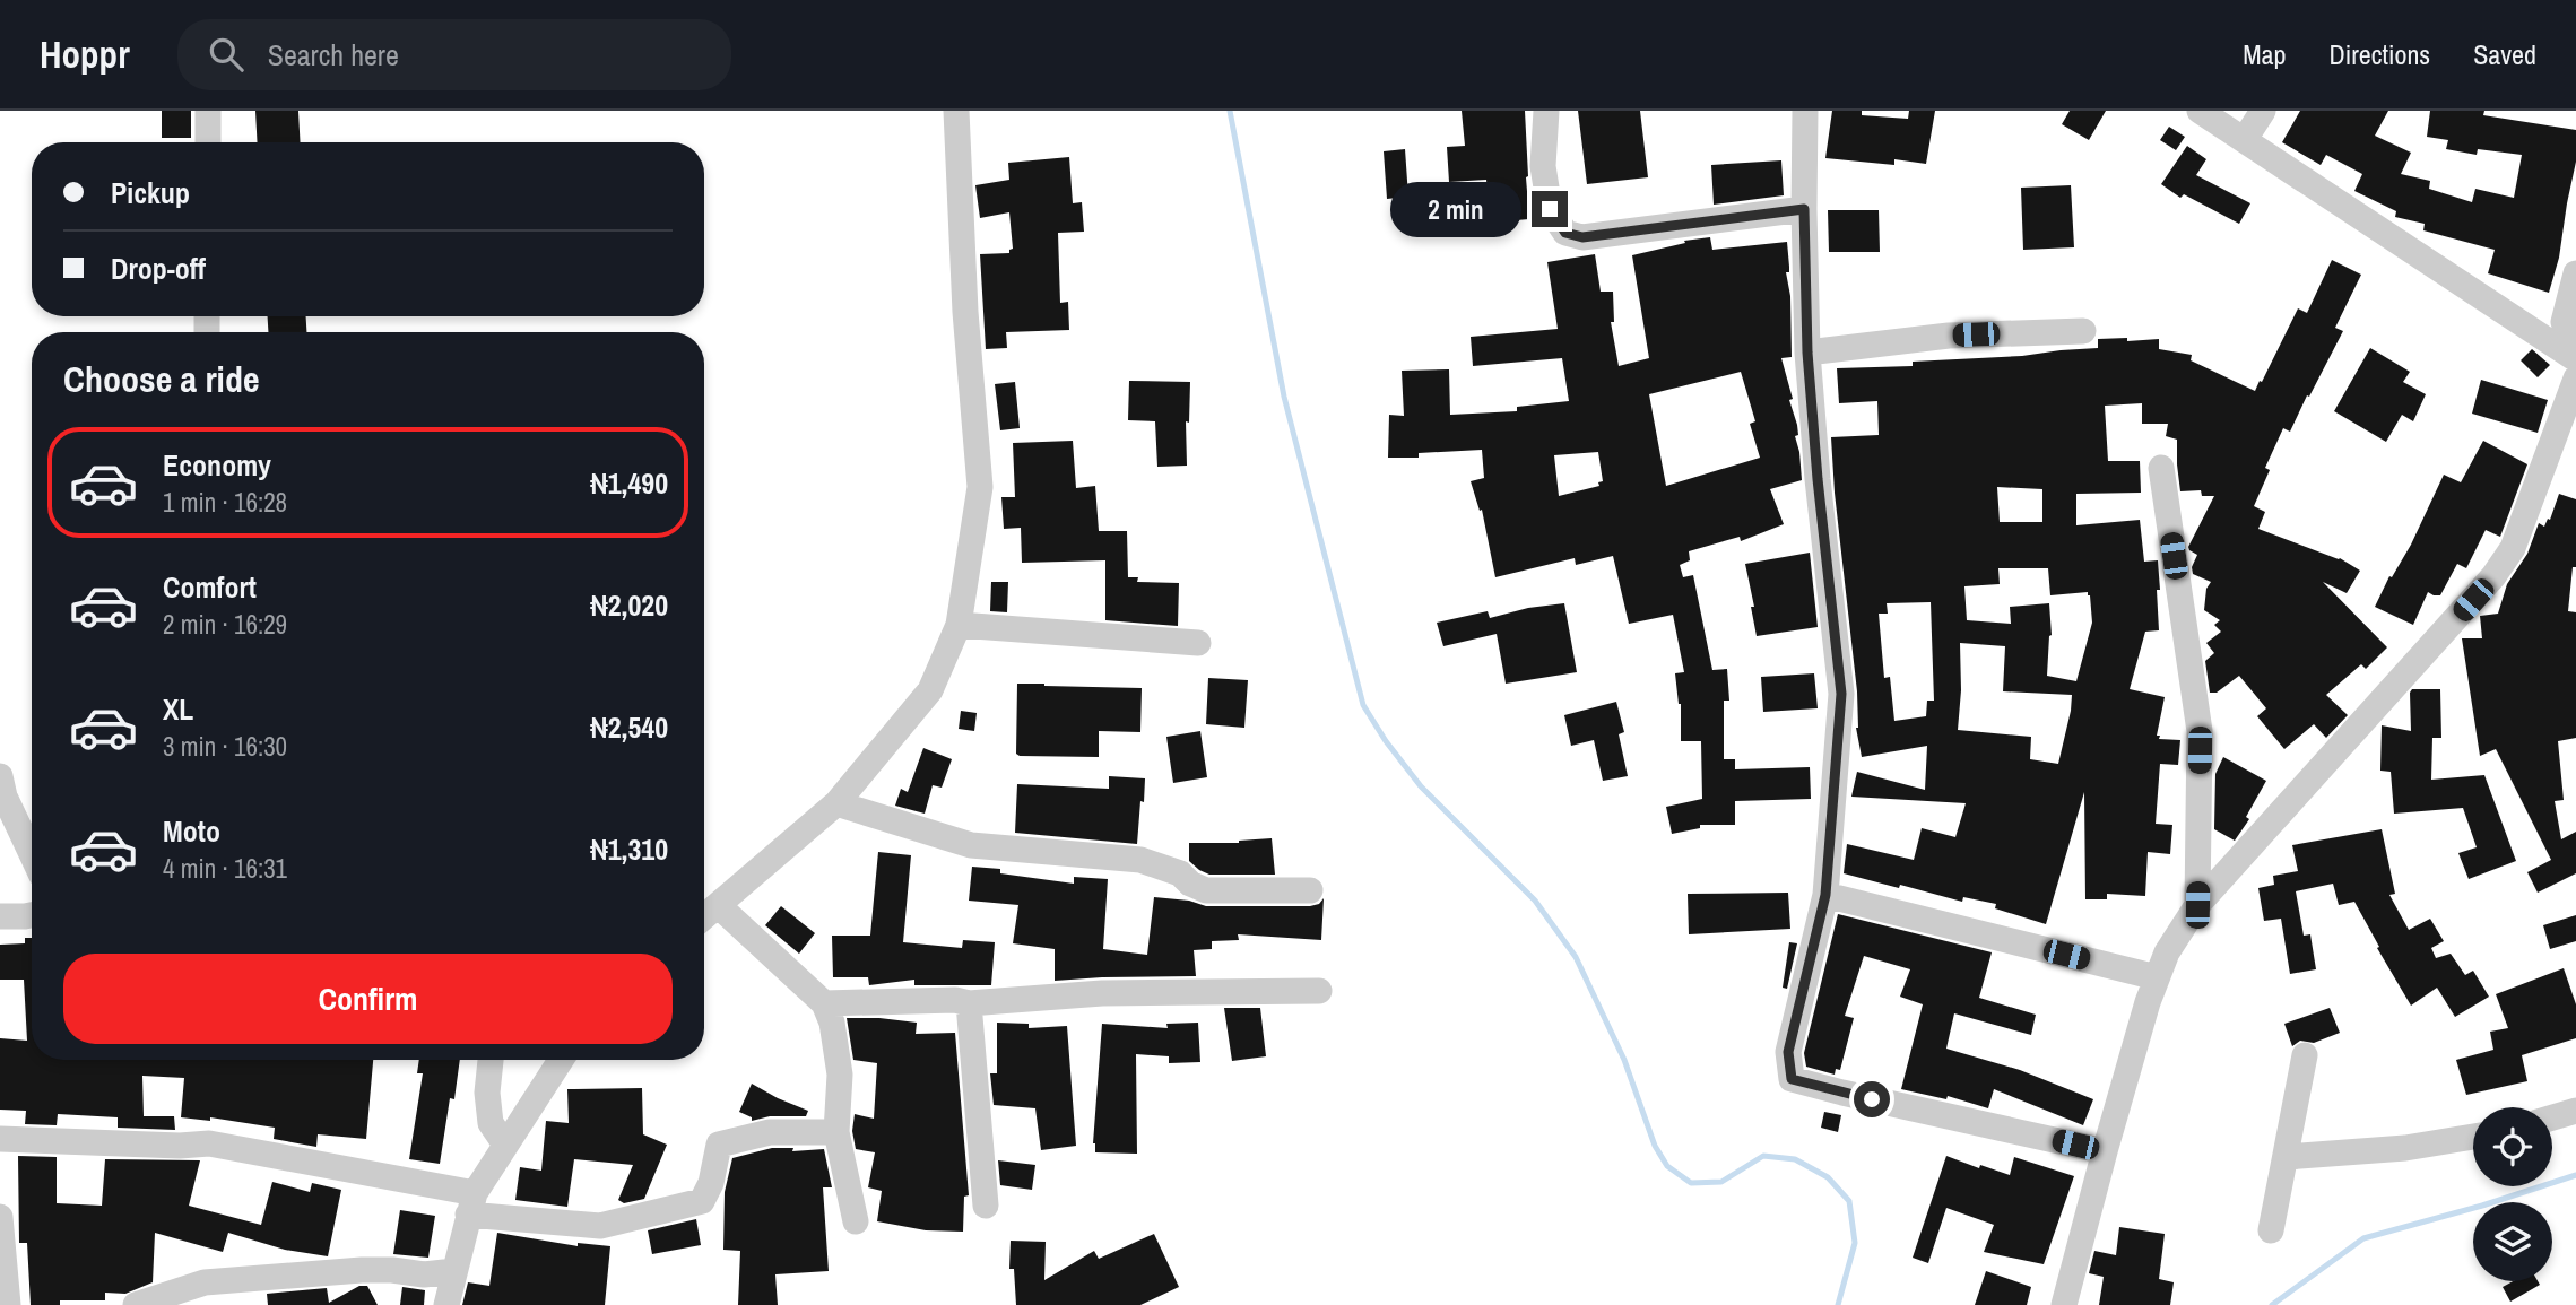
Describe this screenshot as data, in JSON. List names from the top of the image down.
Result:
{
  "page": {
    "header": "Hoppr",
    "search": "Search here",
    "nav": ["Map", "Directions", "Saved"],
    "banner": ["Pickup", "Drop-off"],
    "bubble": "2 min",
    "heading": "Choose a ride",
    "list": [
      {
        "name": "Economy",
        "note": "1 min · 16:28",
        "value": "₦1,490"
      },
      {
        "name": "Comfort",
        "note": "2 min · 16:29",
        "value": "₦2,020"
      },
      {
        "name": "XL",
        "note": "3 min · 16:30",
        "value": "₦2,540"
      },
      {
        "name": "Moto",
        "note": "4 min · 16:31",
        "value": "₦1,310"
      }
    ],
    "buttons": "Confirm"
  }
}
